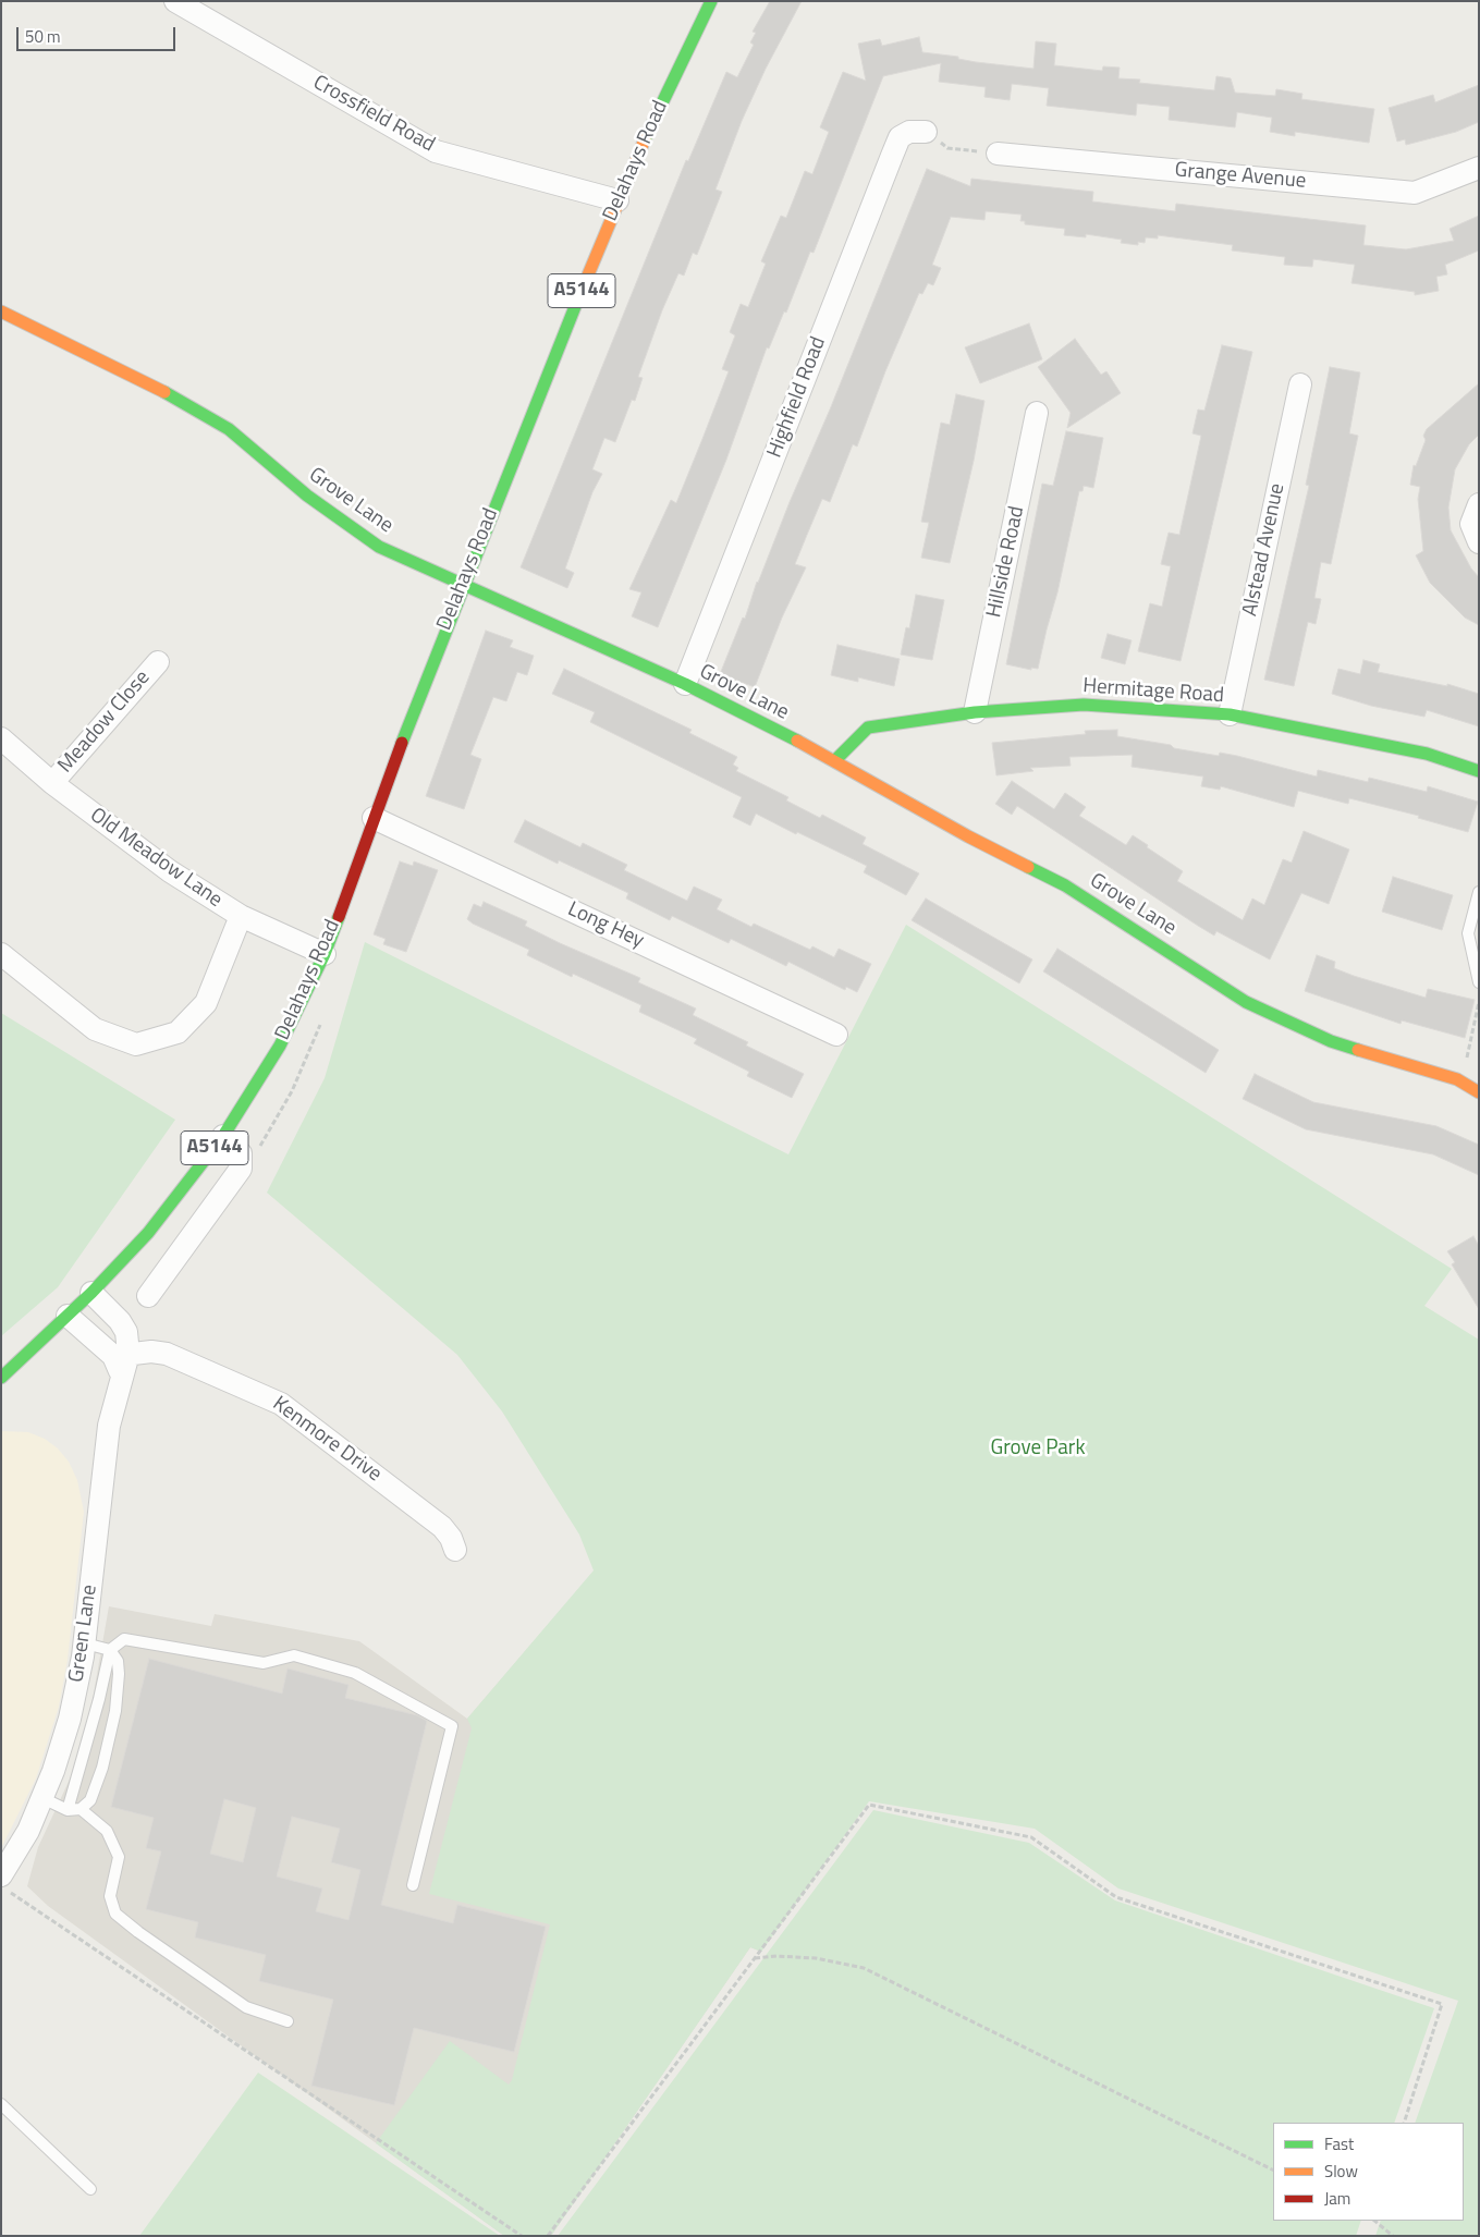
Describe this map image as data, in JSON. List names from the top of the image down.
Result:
{
  "streets": {
    "street": [
      "Crossfield Road",
      "Delahays Road",
      "Grange Avenue",
      "A5144",
      "Highfield Road",
      "Grove Lane",
      "Alstead Avenue",
      "Hillside Road",
      "Hermitage Road",
      "Meadow Close",
      "Old Meadow Lane",
      "Long Hey",
      "Kenmore Drive",
      "Green Lane"
    ]
  },
  "crossings": [
    ["Crossfield Road", "Delahays Road"],
    ["Delahays Road", "A5144"],
    ["Delahays Road", "Grove Lane"],
    ["Delahays Road", "Old Meadow Lane"],
    ["Delahays Road", "Long Hey"],
    ["Delahays Road", "Green Lane"],
    ["Highfield Road", "Grove Lane"],
    ["Grove Lane", "Hermitage Road"],
    ["Alstead Avenue", "Hermitage Road"],
    ["Hillside Road", "Hermitage Road"],
    ["Meadow Close", "Old Meadow Lane"],
    ["Kenmore Drive", "Green Lane"]
  ],
  "parks": ["Grove Park"],
  "legend": ["Fast", "Slow", "Jam"],
  "scale_bar": "50 m"
}
